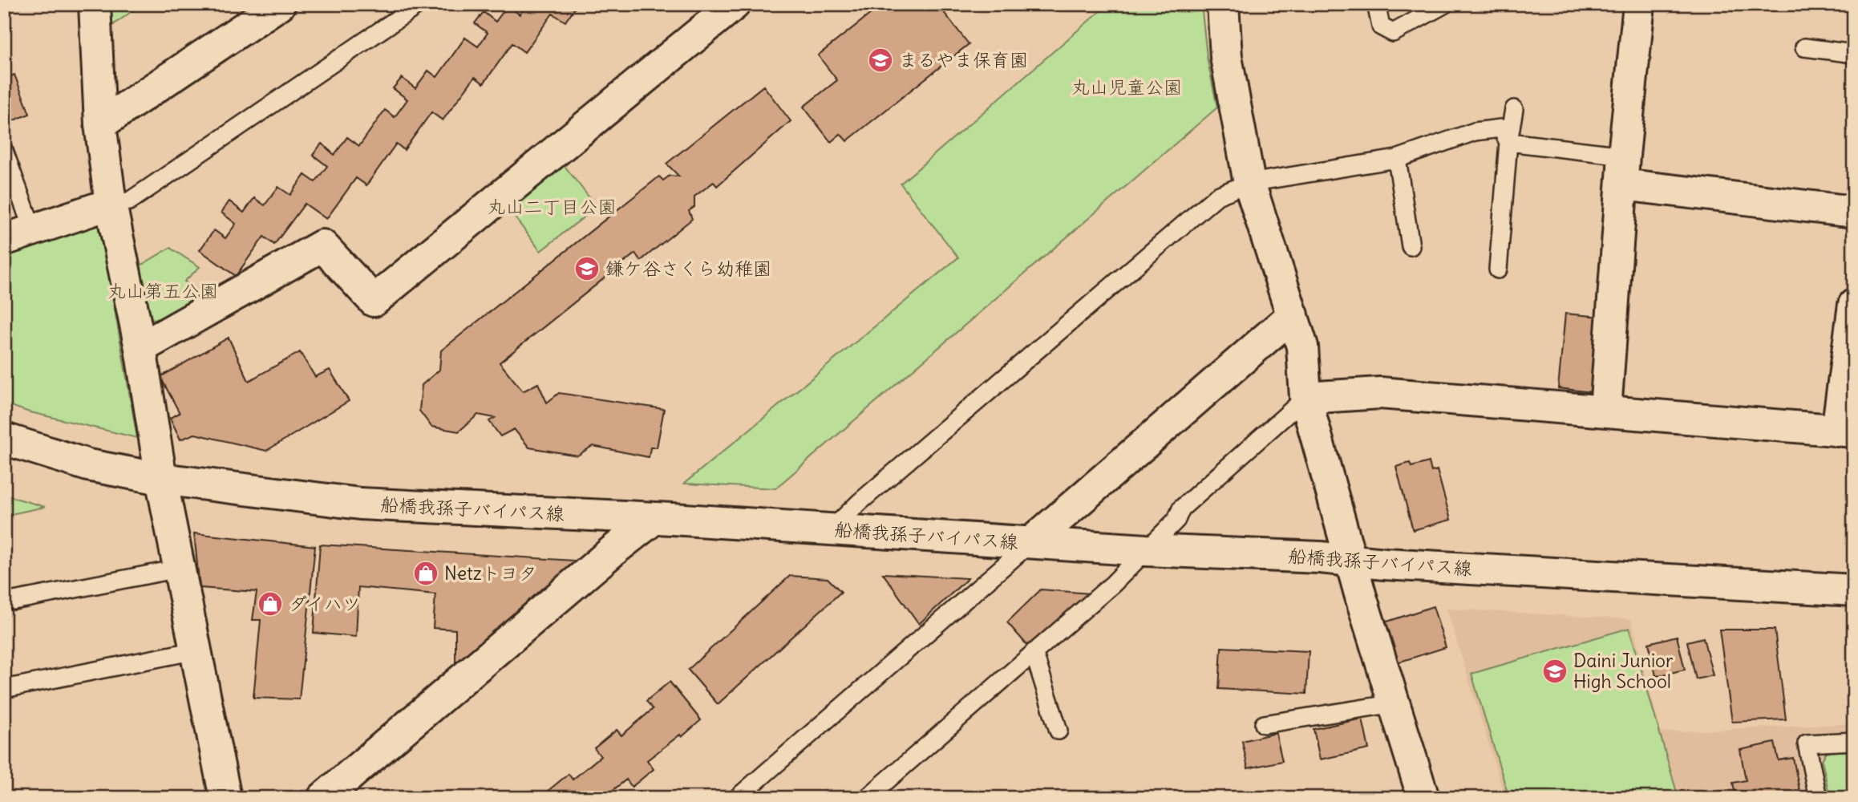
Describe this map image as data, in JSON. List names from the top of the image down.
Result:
{
  "streets": {
    "street": ["船橋我孫子バイパス線"]
  },
  "parks": ["丸山児童公園", "丸山二丁目公園", "丸山第五公園"],
  "places": {
    "school or university": ["まるやま保育園", "鎌ケ谷さくら幼稚園", "Daini Junior High School"],
    "shop": ["Netzトヨタ", "ダイハツ"]
  }
}
